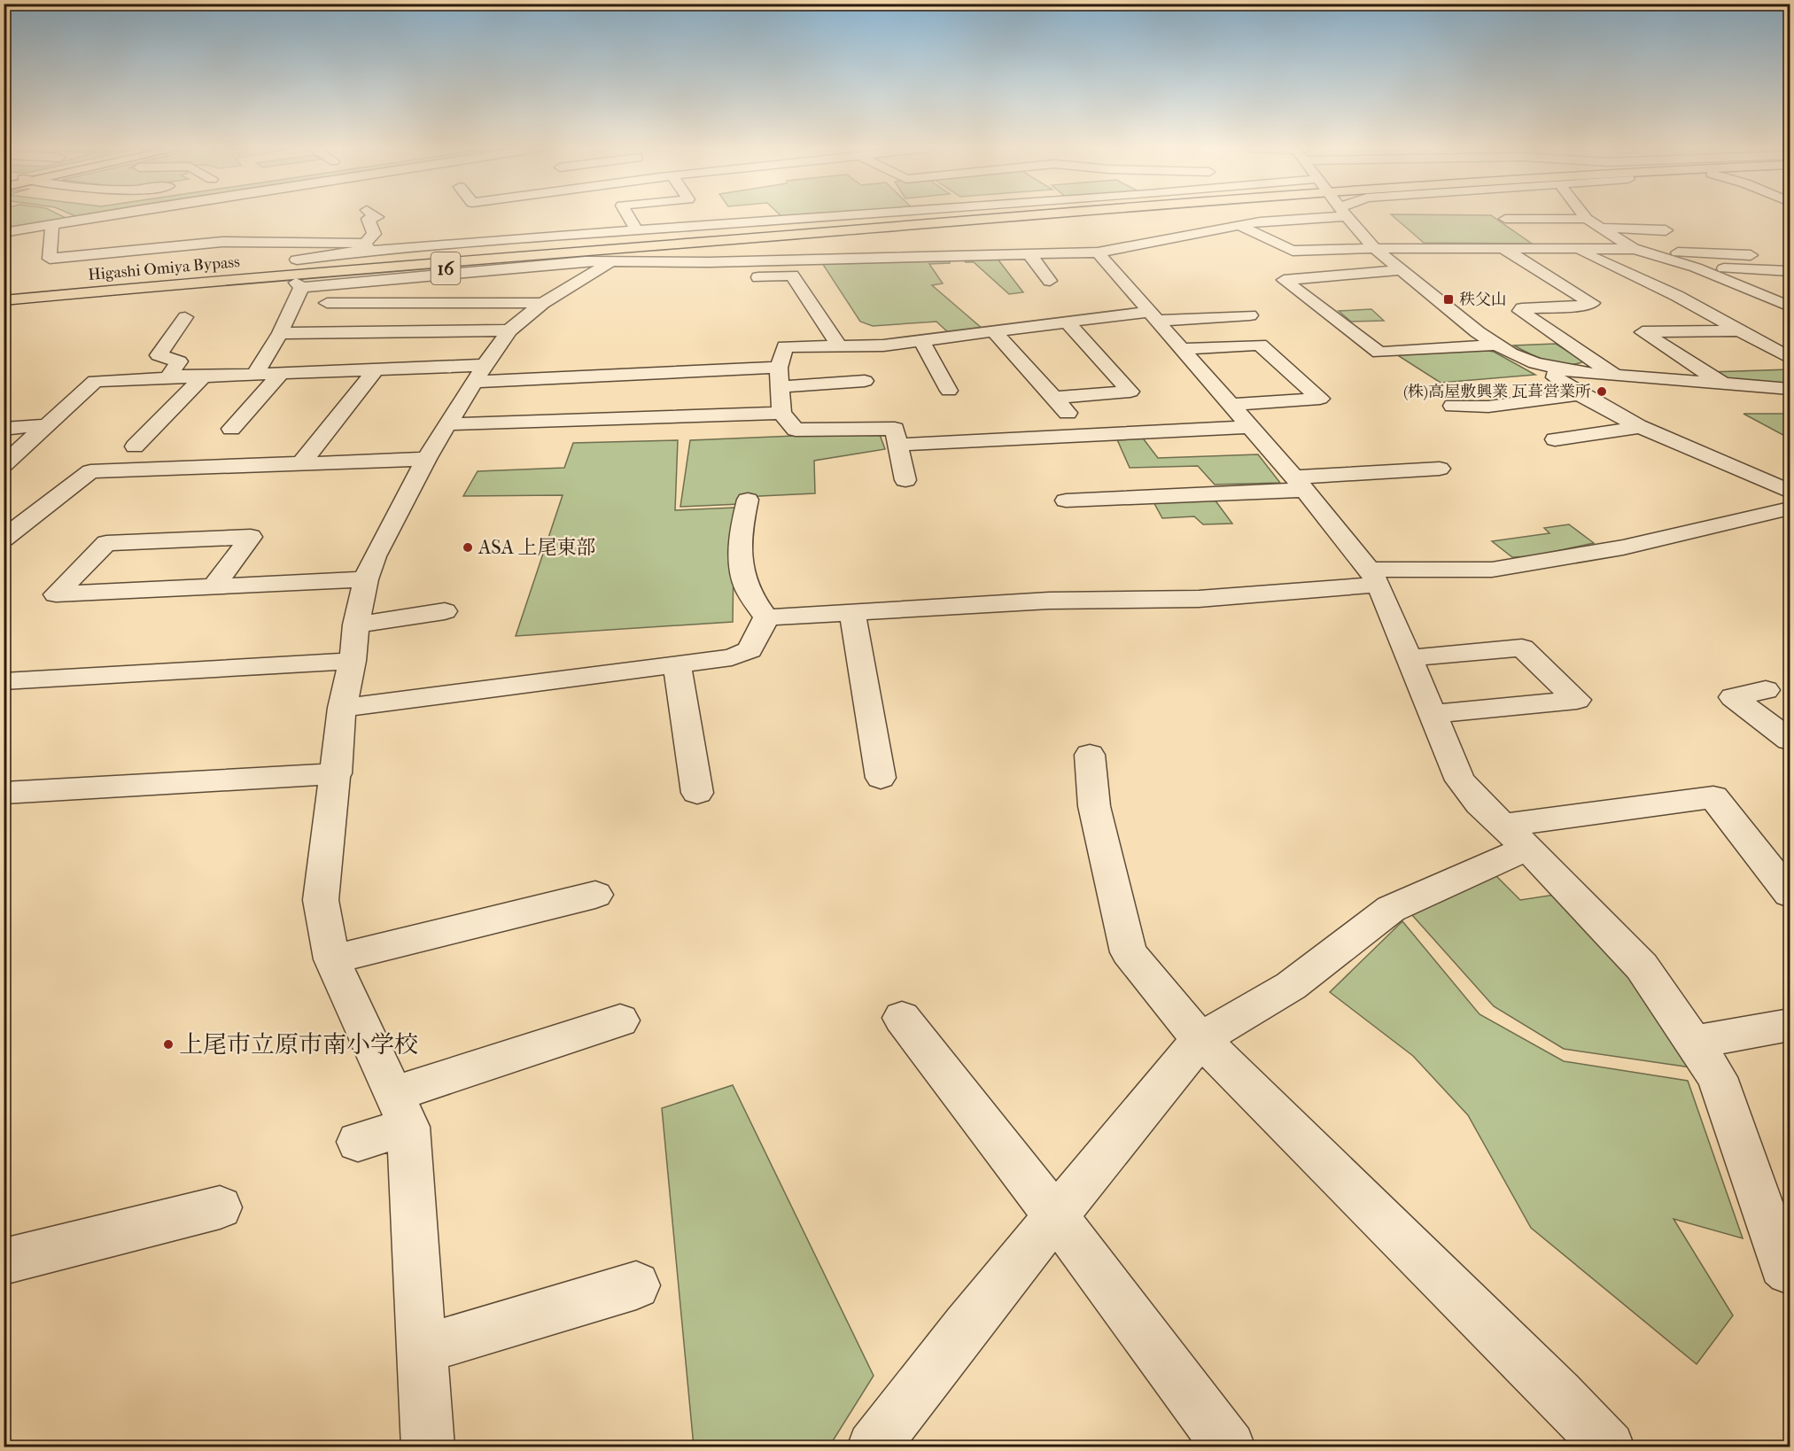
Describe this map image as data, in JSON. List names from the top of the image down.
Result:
{
  "streets": {
    "main road": ["Higashi Omiya Bypass", "16"]
  },
  "crossings": [
    ["Higashi Omiya Bypass", "16"]
  ],
  "places": {
    "transit": ["秩父山"],
    "other": ["(株)高屋敷興業 瓦葺営業所", "ASA 上尾東部", "上尾市立原市南小学校"]
  }
}
